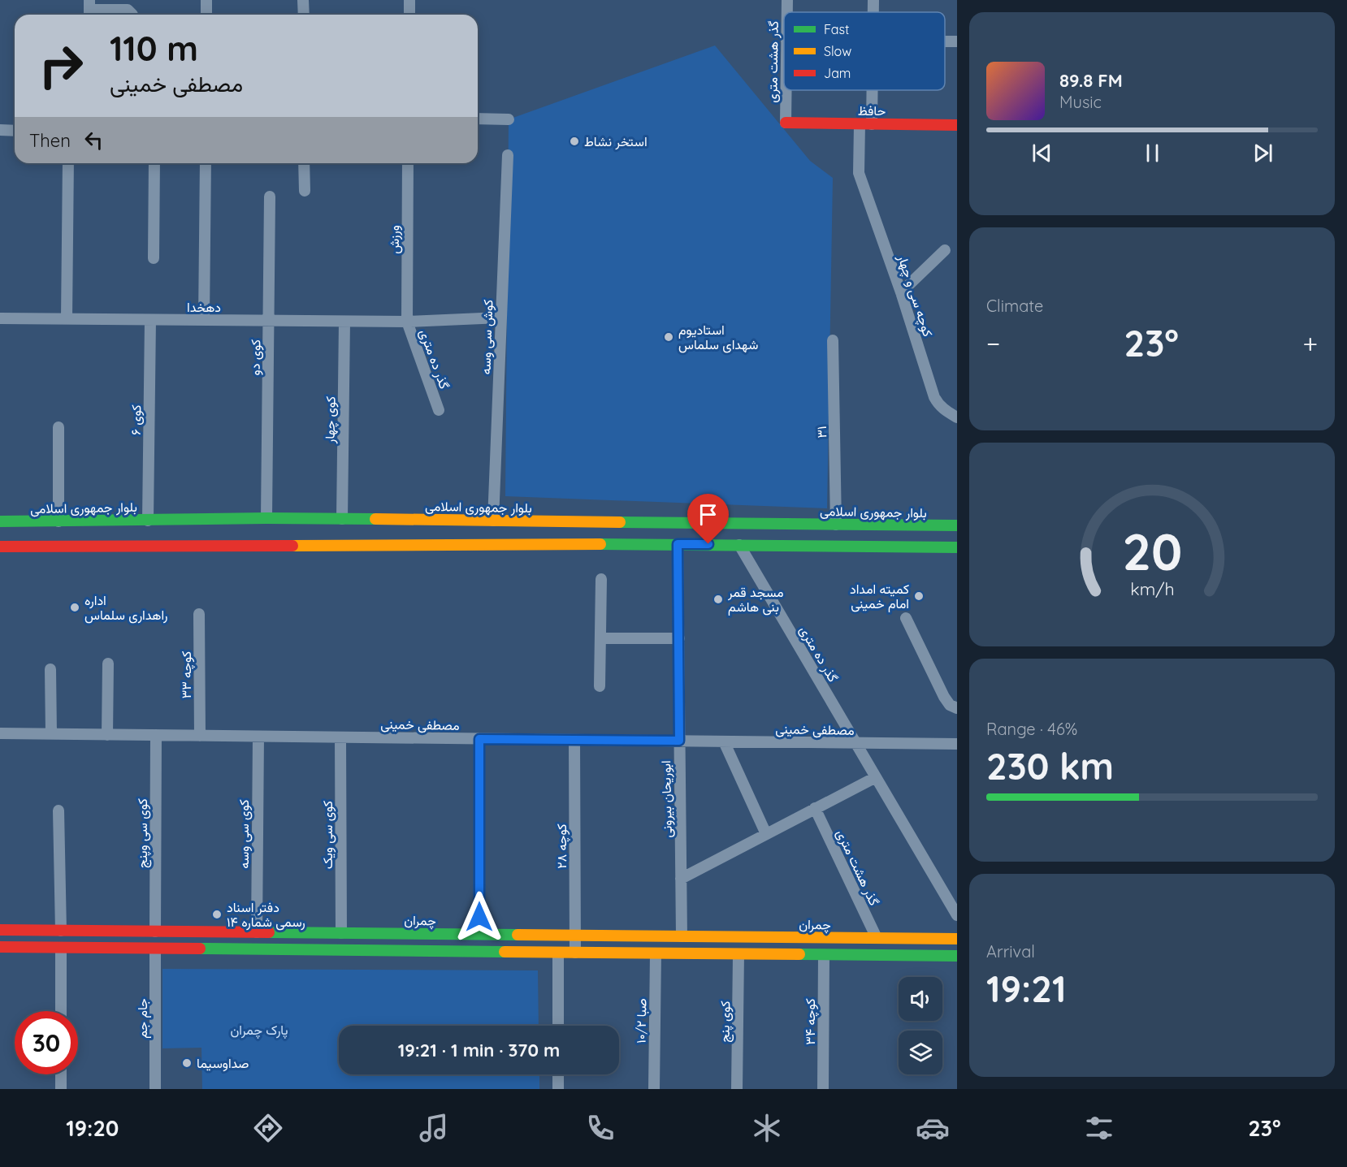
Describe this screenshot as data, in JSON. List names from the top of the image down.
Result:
{
  "streets": {
    "street": [
      "گذر هشت متری",
      "حافظ",
      "ورزش",
      "کوچه سی و چهار",
      "دهخدا",
      "کوش سی وسه",
      "کوی دو",
      "گذر ده متری",
      "کوی ۶",
      "کوی چهار",
      "۳۱",
      "بلوار جمهوری اسلامی",
      "کوچه ۳۳",
      "مصطفی خمینی",
      "ابوریحان بیرونی",
      "کوی سی وپنج",
      "کوی سی وسه",
      "کوی سی ویک",
      "کوچه ۲۸",
      "چمران",
      "جام جم",
      "صبا ۱۰/۲",
      "کوی پنج",
      "کوچه ۳۴"
    ]
  },
  "crossings": [
    ["گذر هشت متری", "حافظ"],
    ["گذر هشت متری", "چمران"],
    ["حافظ", "کوچه سی و چهار"],
    ["ورزش", "دهخدا"],
    ["ورزش", "گذر ده متری"],
    ["دهخدا", "کوی دو"],
    ["دهخدا", "گذر ده متری"],
    ["دهخدا", "کوی ۶"],
    ["دهخدا", "کوی چهار"],
    ["کوش سی وسه", "گذر ده متری"],
    ["کوش سی وسه", "بلوار جمهوری اسلامی"],
    ["کوی دو", "بلوار جمهوری اسلامی"],
    ["گذر ده متری", "مصطفی خمینی"],
    ["کوی ۶", "بلوار جمهوری اسلامی"],
    ["کوی چهار", "بلوار جمهوری اسلامی"],
    ["۳۱", "بلوار جمهوری اسلامی"],
    ["کوچه ۳۳", "مصطفی خمینی"],
    ["مصطفی خمینی", "ابوریحان بیرونی"],
    ["مصطفی خمینی", "کوی سی وپنج"],
    ["مصطفی خمینی", "کوی سی وسه"],
    ["مصطفی خمینی", "کوی سی ویک"],
    ["مصطفی خمینی", "کوچه ۲۸"],
    ["ابوریحان بیرونی", "چمران"],
    ["کوی سی وپنج", "چمران"],
    ["کوی سی وسه", "چمران"],
    ["کوی سی ویک", "چمران"],
    ["کوچه ۲۸", "چمران"]
  ],
  "parks": ["پارک چمران"],
  "places": [
    "استخر نشاط",
    "استادیوم شهدای سلماس",
    "کمیته امداد امام خمینی",
    "مسجد قمر بنی هاشم",
    "اداره راهداری سلماس",
    "دفتر اسناد رسمی شماره ۱۴",
    "صداوسیما"
  ],
  "legend": ["Fast", "Slow", "Jam"],
  "page": {
    "turn": ["110 m", "مصطفی خمینی"],
    "song": ["89.8 FM", "Music"],
    "then": "Then",
    "tile": [
      "Climate",
      ["Range · 46%", "230 km"],
      ["Arrival", "19:21"]
    ],
    "heat": ["−", "23°", "+"],
    "limit": "30",
    "trip": "19:21 · 1 min · 370 m",
    "tabs": ["19:20", "23°"],
    "gauge": ["20", "km/h"]
  }
}
